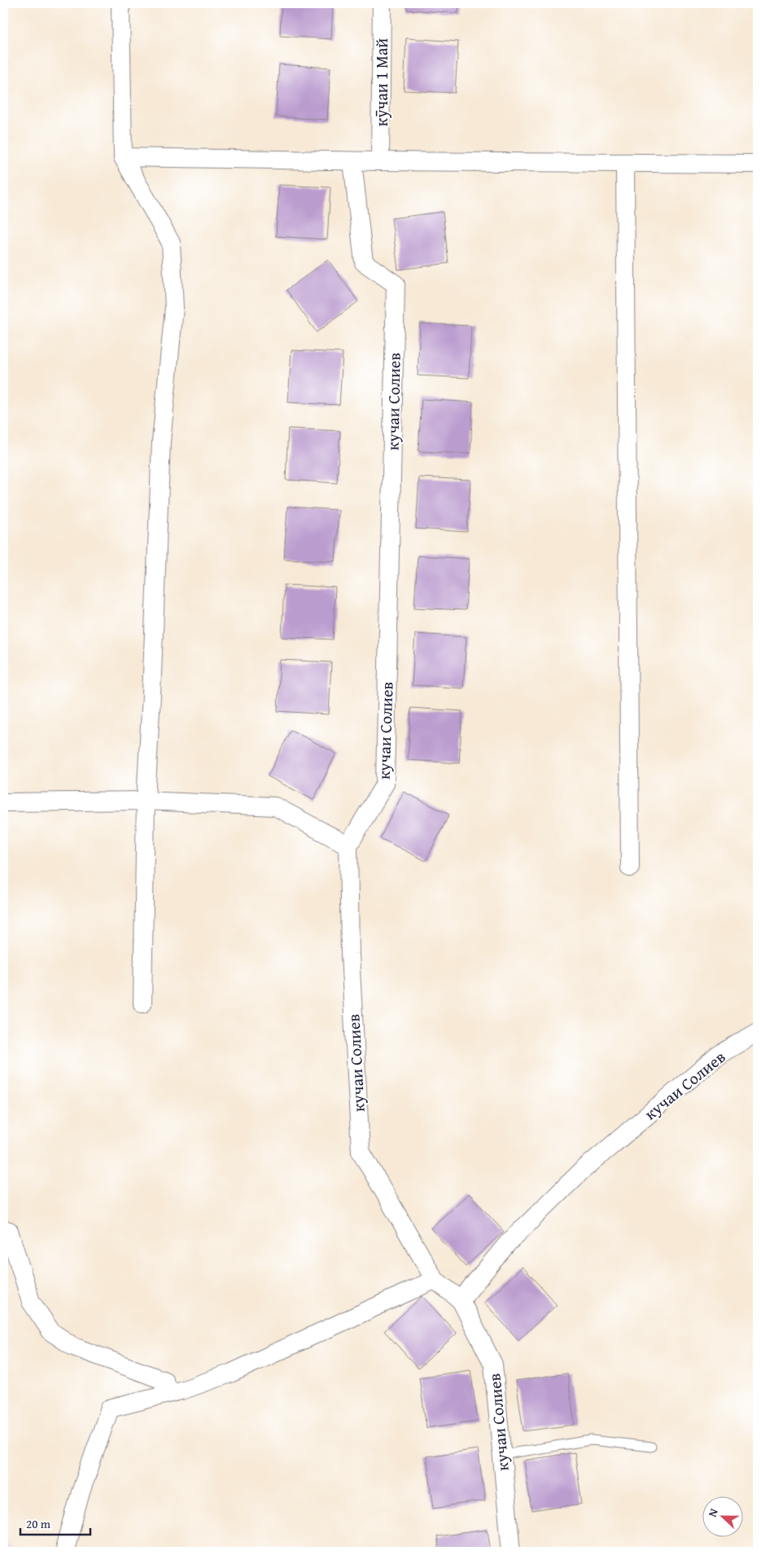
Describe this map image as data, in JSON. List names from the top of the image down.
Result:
{
  "streets": {
    "street": ["кӯчаи 1 Май", "кучаи Солиев"]
  },
  "scale_bar": "20 m",
  "north": "left"
}
